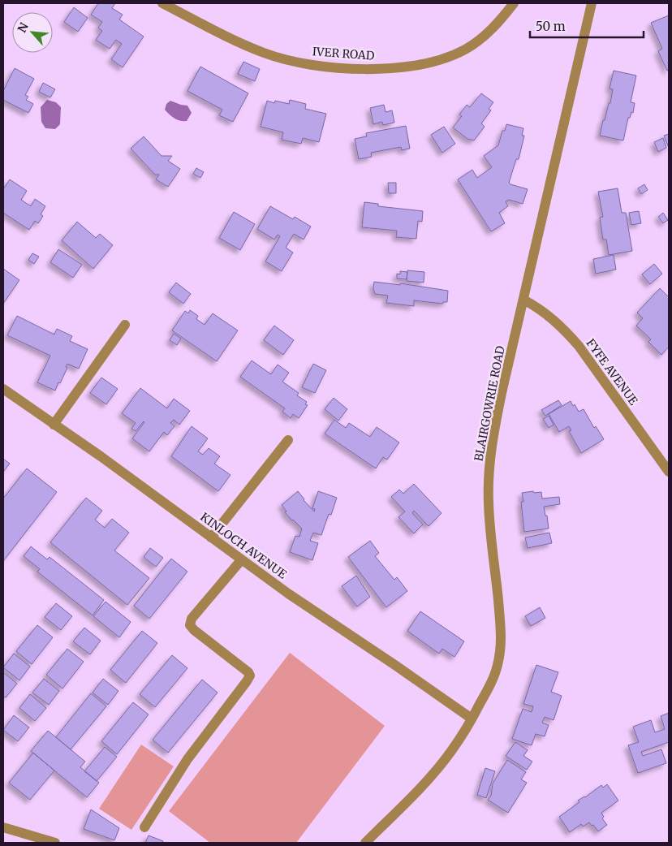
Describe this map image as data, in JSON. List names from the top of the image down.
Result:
{
  "streets": {
    "street": [
      "IVER ROAD",
      "FYFE AVENUE",
      "BLAIRGOWRIE ROAD",
      "KINLOCH AVENUE"
    ]
  },
  "crossings": [
    ["FYFE AVENUE", "BLAIRGOWRIE ROAD"],
    ["BLAIRGOWRIE ROAD", "KINLOCH AVENUE"]
  ],
  "scale_bar": "50 m",
  "north": "top left"
}
